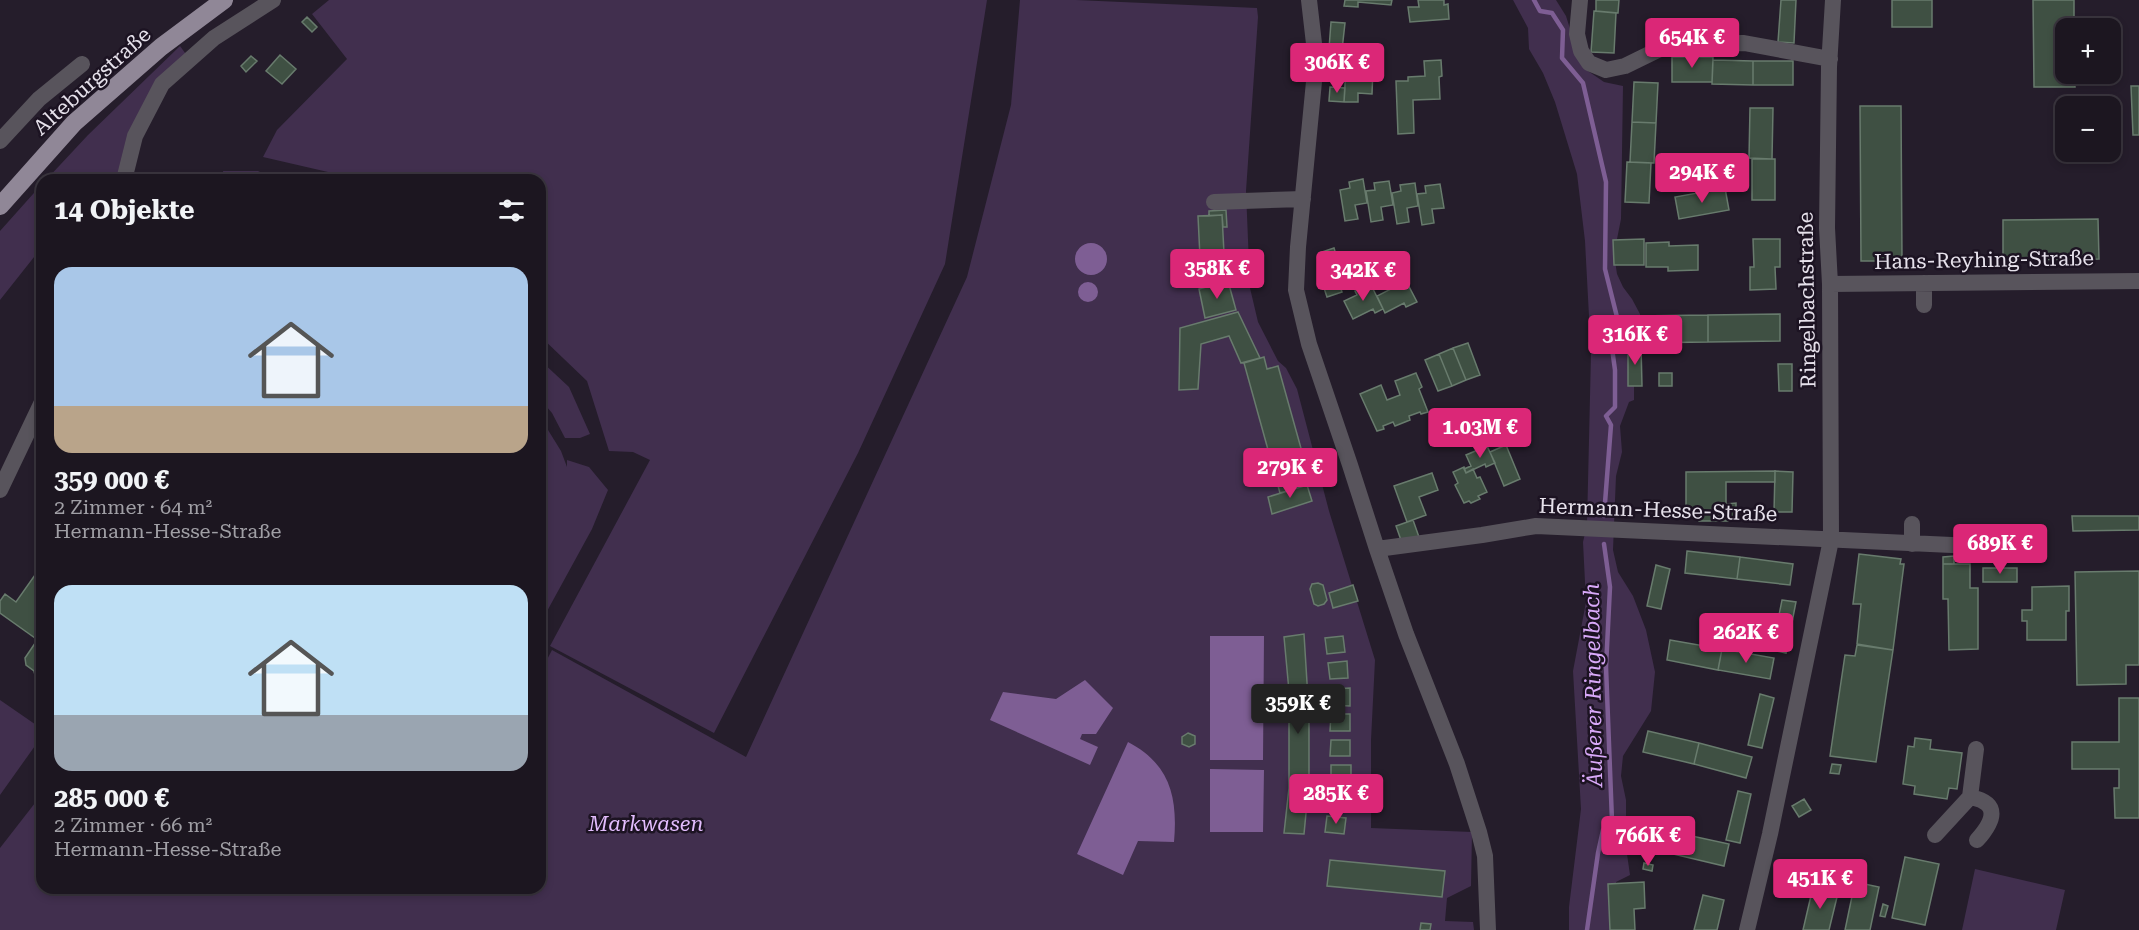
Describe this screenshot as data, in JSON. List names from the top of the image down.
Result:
{
  "streets": {
    "main road": ["Alteburgstraße"],
    "street": ["Hans-Reyhing-Straße", "Ringelbachstraße", "Hermann-Hesse-Straße"]
  },
  "crossings": [
    ["Hans-Reyhing-Straße", "Ringelbachstraße"],
    ["Ringelbachstraße", "Hermann-Hesse-Straße"]
  ],
  "water": ["Äußerer Ringelbach"],
  "parks": ["Markwasen"],
  "page": {
    "map_buttons": ["+", "−"],
    "price": [
      "654K €",
      "306K €",
      "294K €",
      "358K €",
      "342K €",
      "316K €",
      "1.03M €",
      "279K €",
      "689K €",
      "262K €",
      "359K €",
      "285K €",
      "766K €",
      "451K €"
    ],
    "heading": "14 Objekte",
    "list": [
      {
        "name": "359 000 €",
        "note": "2 Zimmer · 64 m² · Hermann-Hesse-Straße"
      },
      {
        "name": "285 000 €",
        "note": "2 Zimmer · 66 m² · Hermann-Hesse-Straße"
      }
    ]
  }
}
